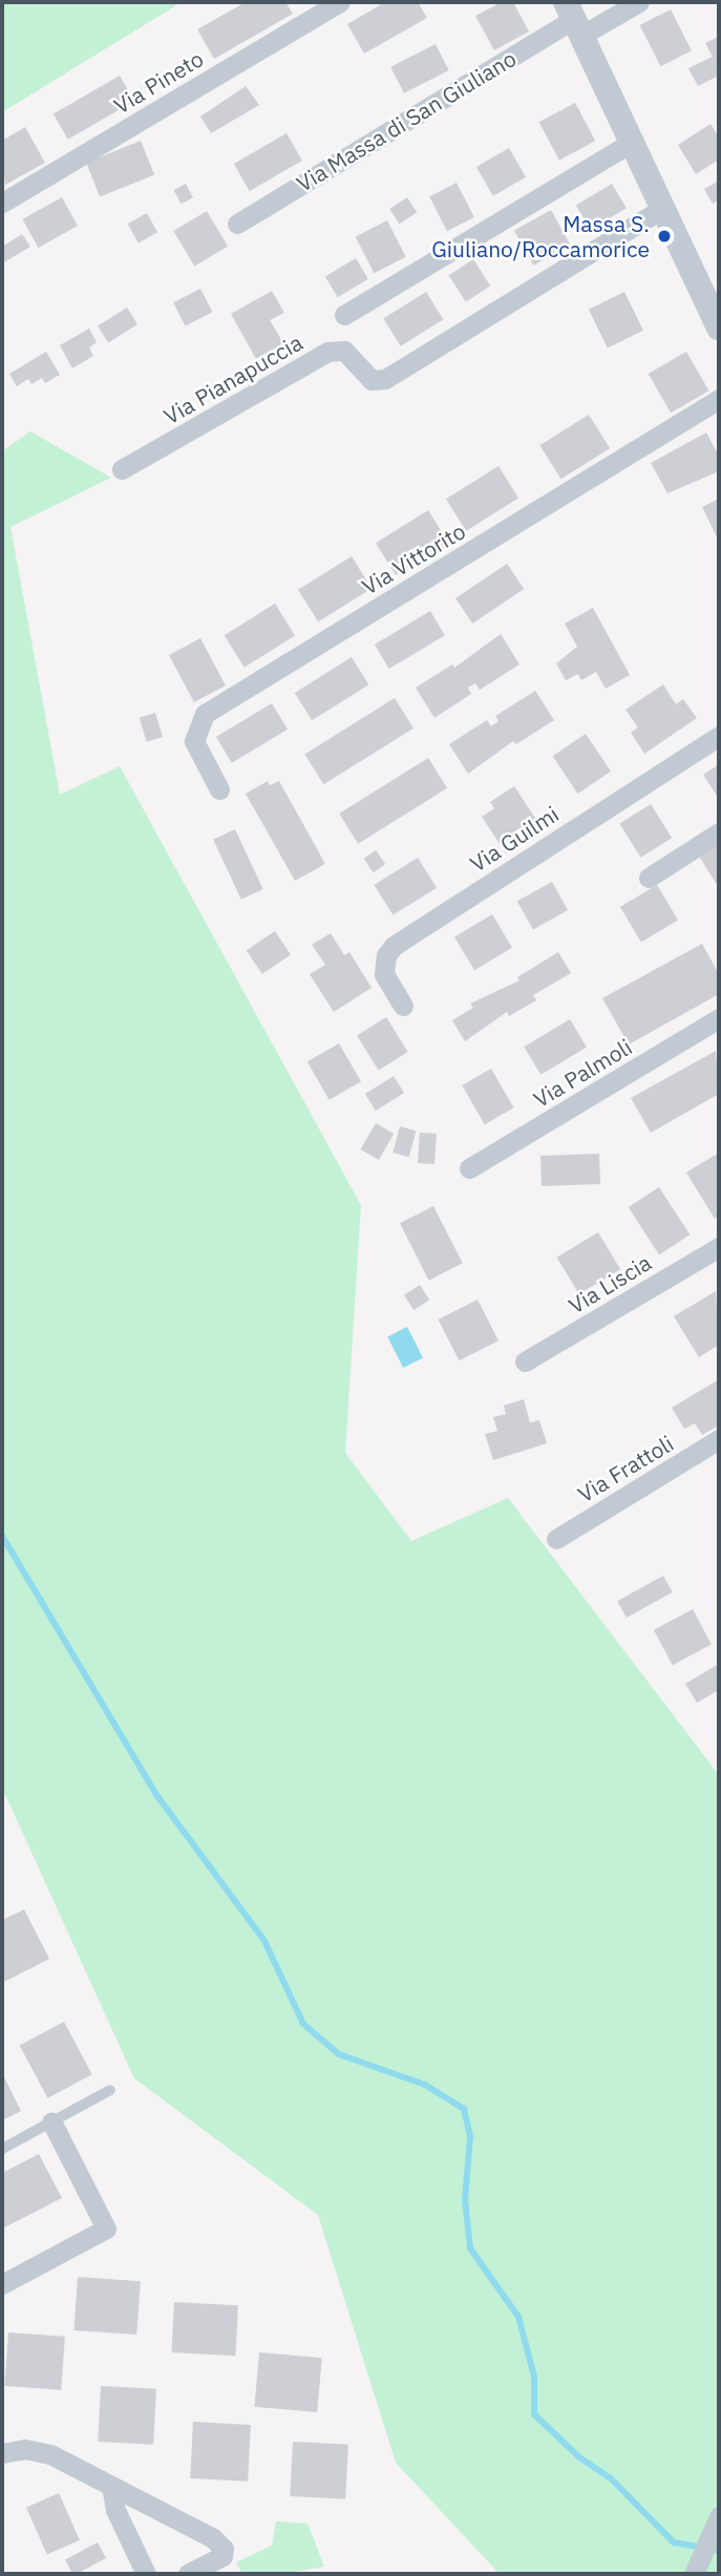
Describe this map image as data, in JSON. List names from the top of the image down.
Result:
{
  "streets": {
    "street": [
      "Via Pineto",
      "Via Massa di San Giuliano",
      "Via Pianapuccia",
      "Via Vittorito",
      "Via Guilmi",
      "Via Palmoli",
      "Via Liscia",
      "Via Frattoli"
    ]
  },
  "places": ["Massa S. Giuliano/Roccamorice"]
}
